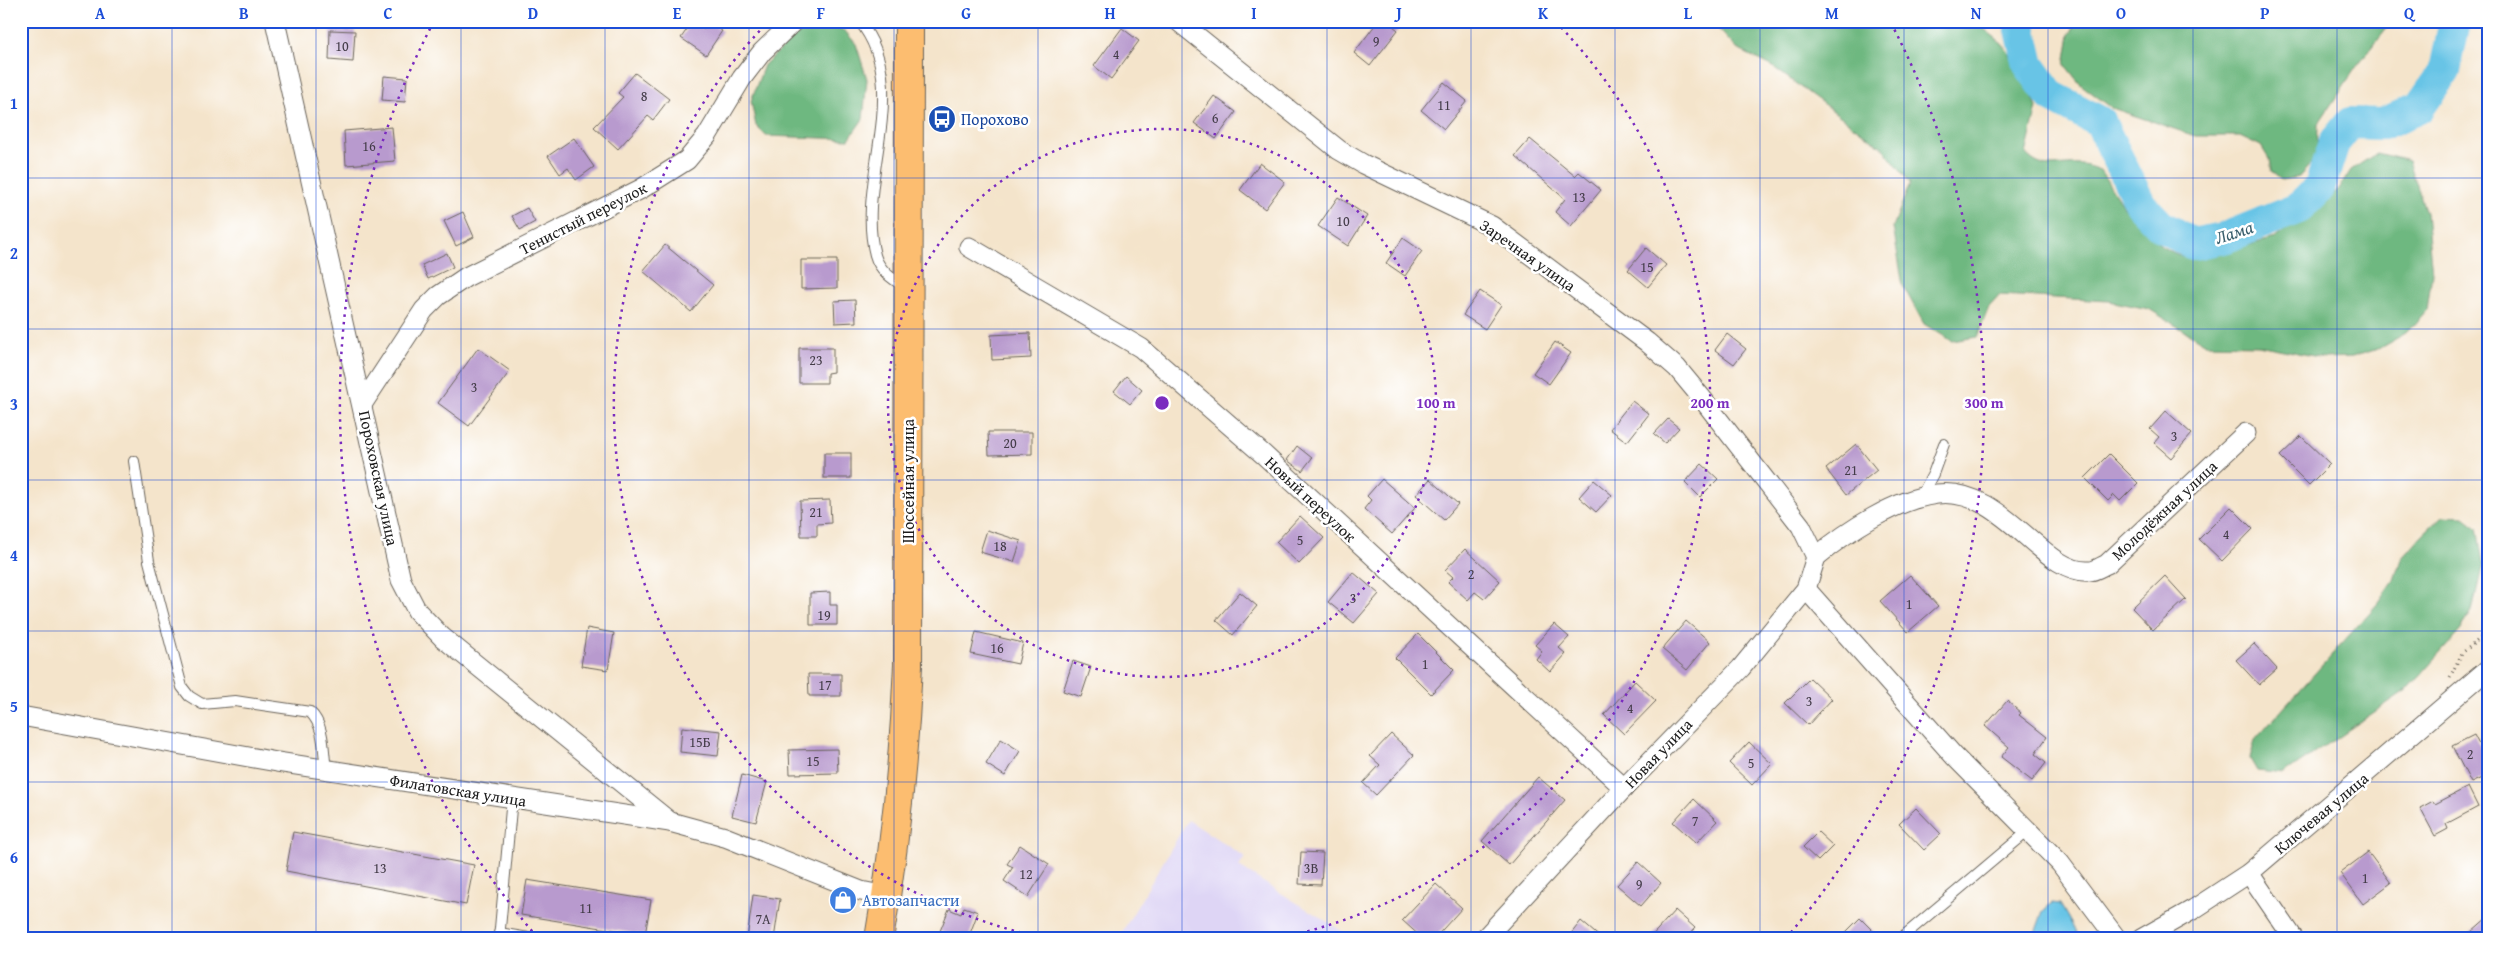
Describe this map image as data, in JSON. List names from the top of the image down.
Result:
{
  "streets": {
    "main road": ["Шоссейная улица"],
    "street": [
      "Тенистый переулок",
      "Заречная улица",
      "Пороховская улица",
      "Новый переулок",
      "Молодёжная улица",
      "Новая улица",
      "Филатовская улица",
      "Ключевая улица"
    ]
  },
  "crossings": [
    ["Тенистый переулок", "Пороховская улица"],
    ["Заречная улица", "Молодёжная улица"],
    ["Заречная улица", "Новая улица"],
    ["Пороховская улица", "Филатовская улица"],
    ["Шоссейная улица", "Филатовская улица"],
    ["Новый переулок", "Новая улица"],
    ["Молодёжная улица", "Новая улица"]
  ],
  "water": ["Лама"],
  "places": {
    "bus stop": ["Порохово"],
    "shop": ["Автозапчасти"]
  },
  "house_numbers": [
    "9",
    "10",
    "4",
    "8",
    "11",
    "6",
    "16",
    "13",
    "10",
    "15",
    "23",
    "3",
    "3",
    "20",
    "21",
    "21",
    "4",
    "5",
    "18",
    "2",
    "3",
    "1",
    "19",
    "16",
    "1",
    "17",
    "3",
    "4",
    "15Б",
    "2",
    "15",
    "5",
    "7",
    "13",
    "3В",
    "12",
    "1",
    "9",
    "11",
    "7А"
  ],
  "grid": {
    "columns": [
      "A",
      "B",
      "C",
      "D",
      "E",
      "F",
      "G",
      "H",
      "I",
      "J",
      "K",
      "L",
      "M",
      "N",
      "O",
      "P",
      "Q"
    ],
    "rows": [
      "1",
      "2",
      "3",
      "4",
      "5",
      "6"
    ]
  },
  "rings": ["100 m", "200 m", "300 m"]
}
